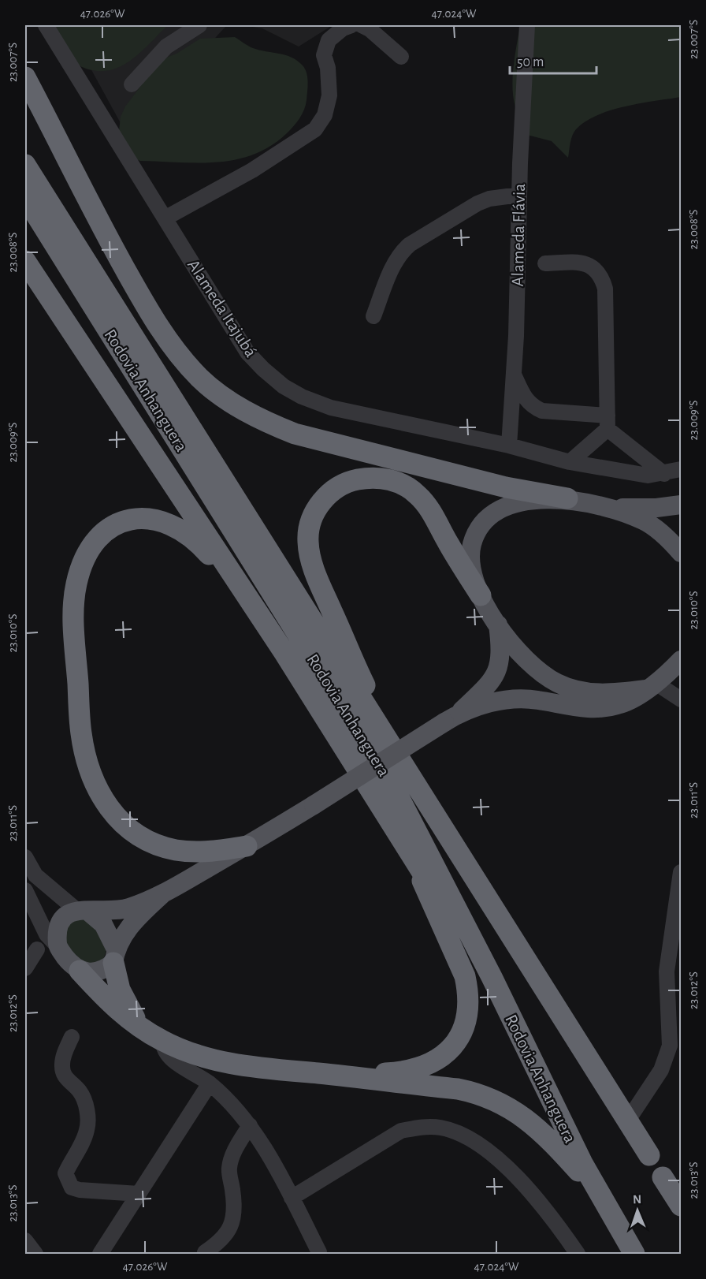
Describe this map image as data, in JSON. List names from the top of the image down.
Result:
{
  "streets": {
    "highway": ["Rodovia Anhanguera"],
    "street": ["Alameda Flávia", "Alameda Itajubá"]
  },
  "crossings": [
    ["Alameda Flávia", "Alameda Itajubá"]
  ],
  "scale_bar": "50 m",
  "north": "top",
  "coordinates": [
    "47.026°W",
    "47.024°W",
    "23.007°S",
    "23.008°S",
    "23.009°S",
    "23.010°S",
    "23.011°S",
    "23.012°S",
    "23.013°S"
  ]
}
